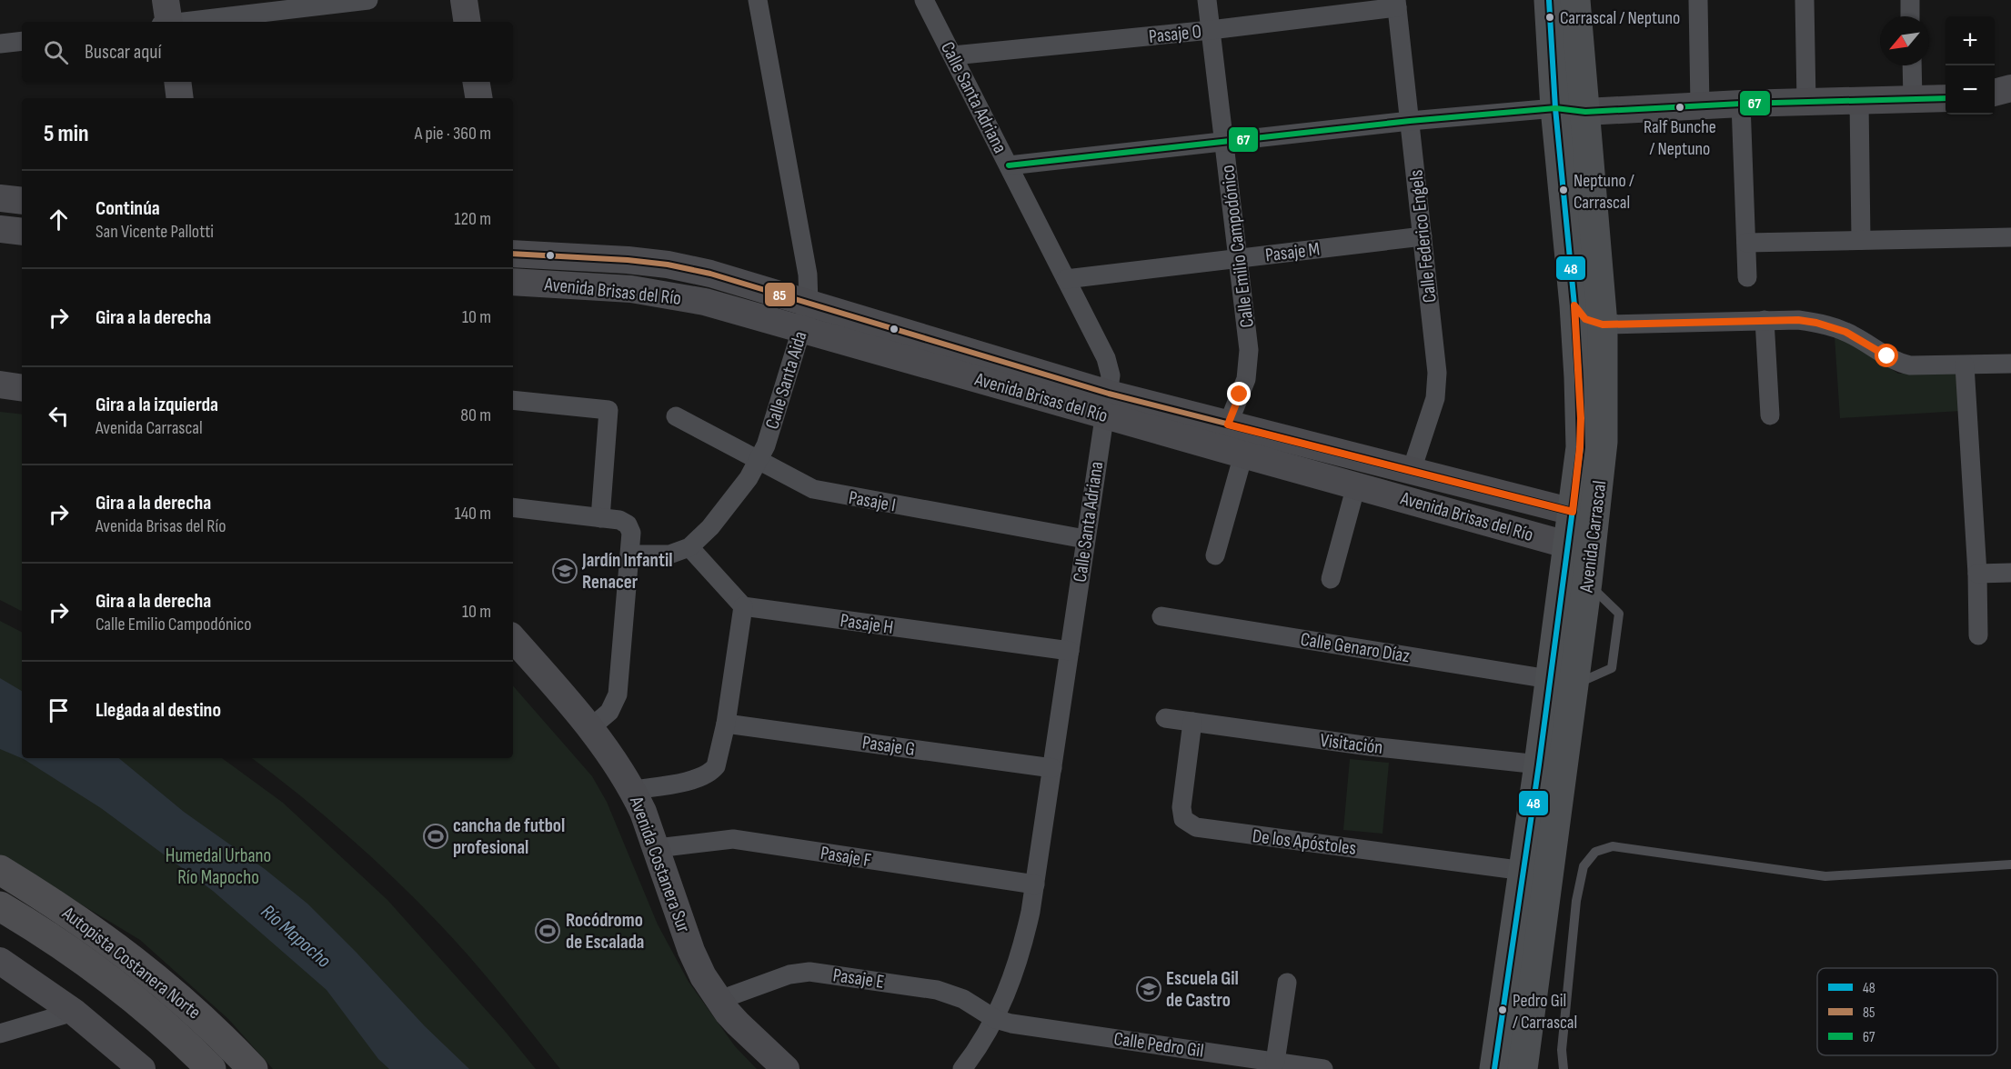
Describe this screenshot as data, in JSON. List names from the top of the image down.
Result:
{
  "streets": {
    "highway": ["Autopista Costanera Norte"],
    "main road": ["Avenida Carrascal"],
    "street": [
      "Pasaje O",
      "Calle Santa Adriana",
      "Calle Federico Engels",
      "Calle Emilio Campodónico",
      "Pasaje M",
      "Avenida Brisas del Río",
      "Calle Santa Aida",
      "Pasaje I",
      "Pasaje H",
      "Calle Genaro Díaz",
      "Visitación",
      "Pasaje G",
      "De los Apóstoles",
      "Pasaje F",
      "Avenida Costanera Sur",
      "Pasaje E",
      "Calle Pedro Gil"
    ]
  },
  "crossings": [
    ["Pasaje O", "Calle Santa Adriana"],
    ["Pasaje O", "Calle Federico Engels"],
    ["Pasaje O", "Calle Emilio Campodónico"],
    ["Calle Santa Adriana", "Pasaje M"],
    ["Calle Santa Adriana", "Avenida Brisas del Río"],
    ["Calle Santa Adriana", "Pasaje I"],
    ["Calle Santa Adriana", "Pasaje H"],
    ["Calle Santa Adriana", "Pasaje G"],
    ["Calle Santa Adriana", "Pasaje F"],
    ["Calle Santa Adriana", "Pasaje E"],
    ["Calle Santa Adriana", "Calle Pedro Gil"],
    ["Calle Federico Engels", "Pasaje M"],
    ["Calle Federico Engels", "Avenida Brisas del Río"],
    ["Calle Emilio Campodónico", "Pasaje M"],
    ["Calle Emilio Campodónico", "Avenida Brisas del Río"],
    ["Avenida Brisas del Río", "Calle Santa Aida"],
    ["Avenida Brisas del Río", "Avenida Carrascal"],
    ["Calle Santa Aida", "Pasaje I"],
    ["Avenida Carrascal", "Calle Genaro Díaz"],
    ["Avenida Carrascal", "Visitación"],
    ["Avenida Carrascal", "De los Apóstoles"],
    ["Visitación", "De los Apóstoles"],
    ["Pasaje F", "Avenida Costanera Sur"],
    ["Avenida Costanera Sur", "Pasaje E"],
    ["Pasaje E", "Calle Pedro Gil"]
  ],
  "water": ["Río Mapocho"],
  "parks": ["Humedal Urbano Río Mapocho"],
  "places": {
    "other": [
      "Carrascal / Neptuno",
      "Ralf Bunche / Neptuno",
      "Neptuno / Carrascal",
      "Pedro Gil / Carrascal"
    ],
    "school or university": ["Jardín Infantil Renacer", "Escuela Gil de Castro"],
    "sports": ["cancha de futbol profesional", "Rocódromo de Escalada"]
  },
  "lines": ["transit line 48", "transit line 67", "transit line 85"],
  "legend": ["48", "85", "67"],
  "north": "bottom left",
  "page": {
    "map_buttons": ["+", "−"],
    "search": "Buscar aquí",
    "heading": ["5 min", "A pie · 360 m"],
    "list": [
      ["Continúa", "San Vicente Pallotti", "120 m"],
      ["Gira a la derecha", "10 m"],
      ["Gira a la izquierda", "Avenida Carrascal", "80 m"],
      ["Gira a la derecha", "Avenida Brisas del Río", "140 m"],
      ["Gira a la derecha", "Calle Emilio Campodónico", "10 m"],
      "Llegada al destino"
    ]
  }
}
